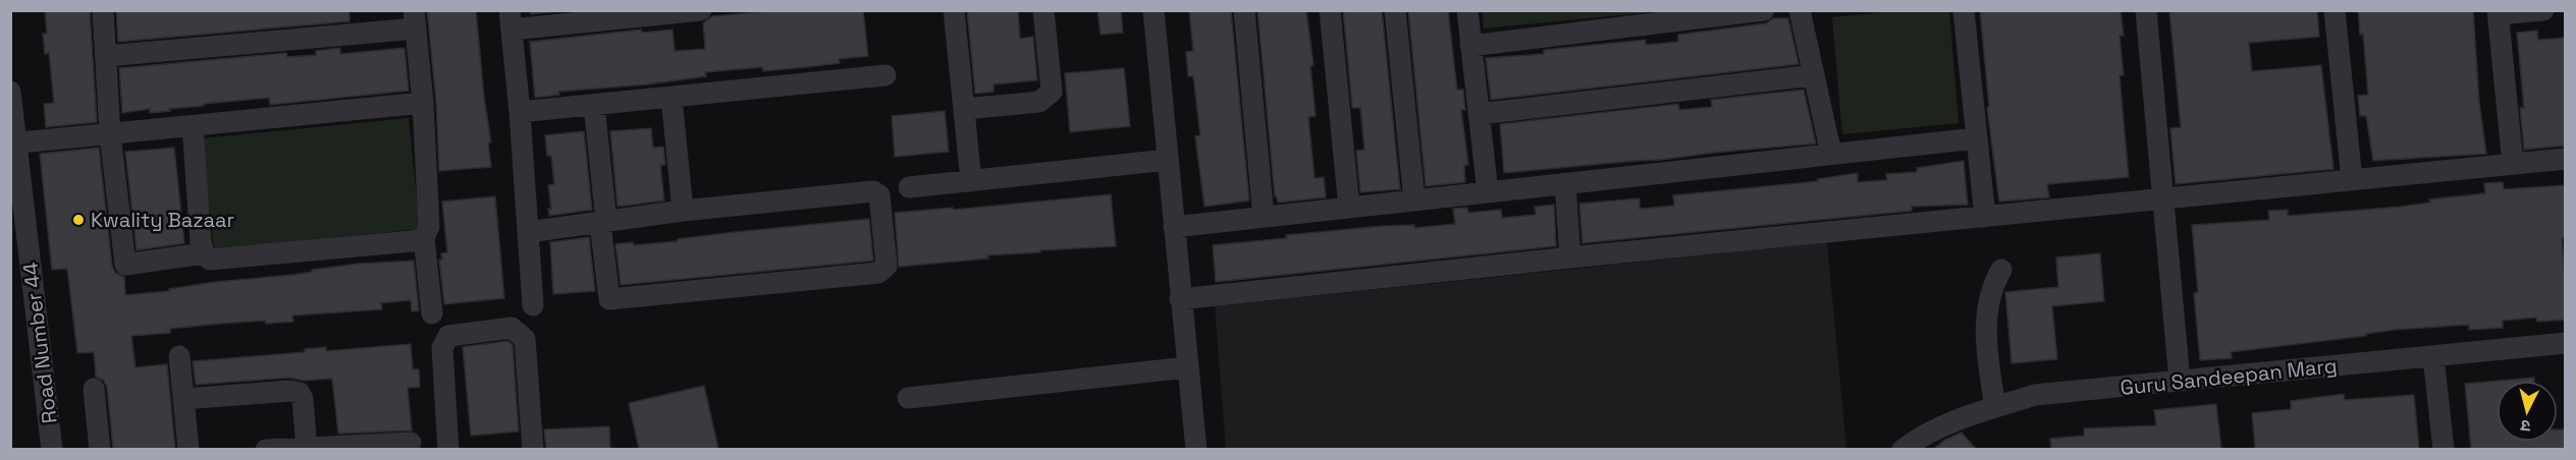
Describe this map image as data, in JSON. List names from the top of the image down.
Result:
{
  "streets": {
    "street": ["Road Number 44", "Guru Sandeepan Marg"]
  },
  "places": ["Kwality Bazaar"],
  "north": "bottom"
}
